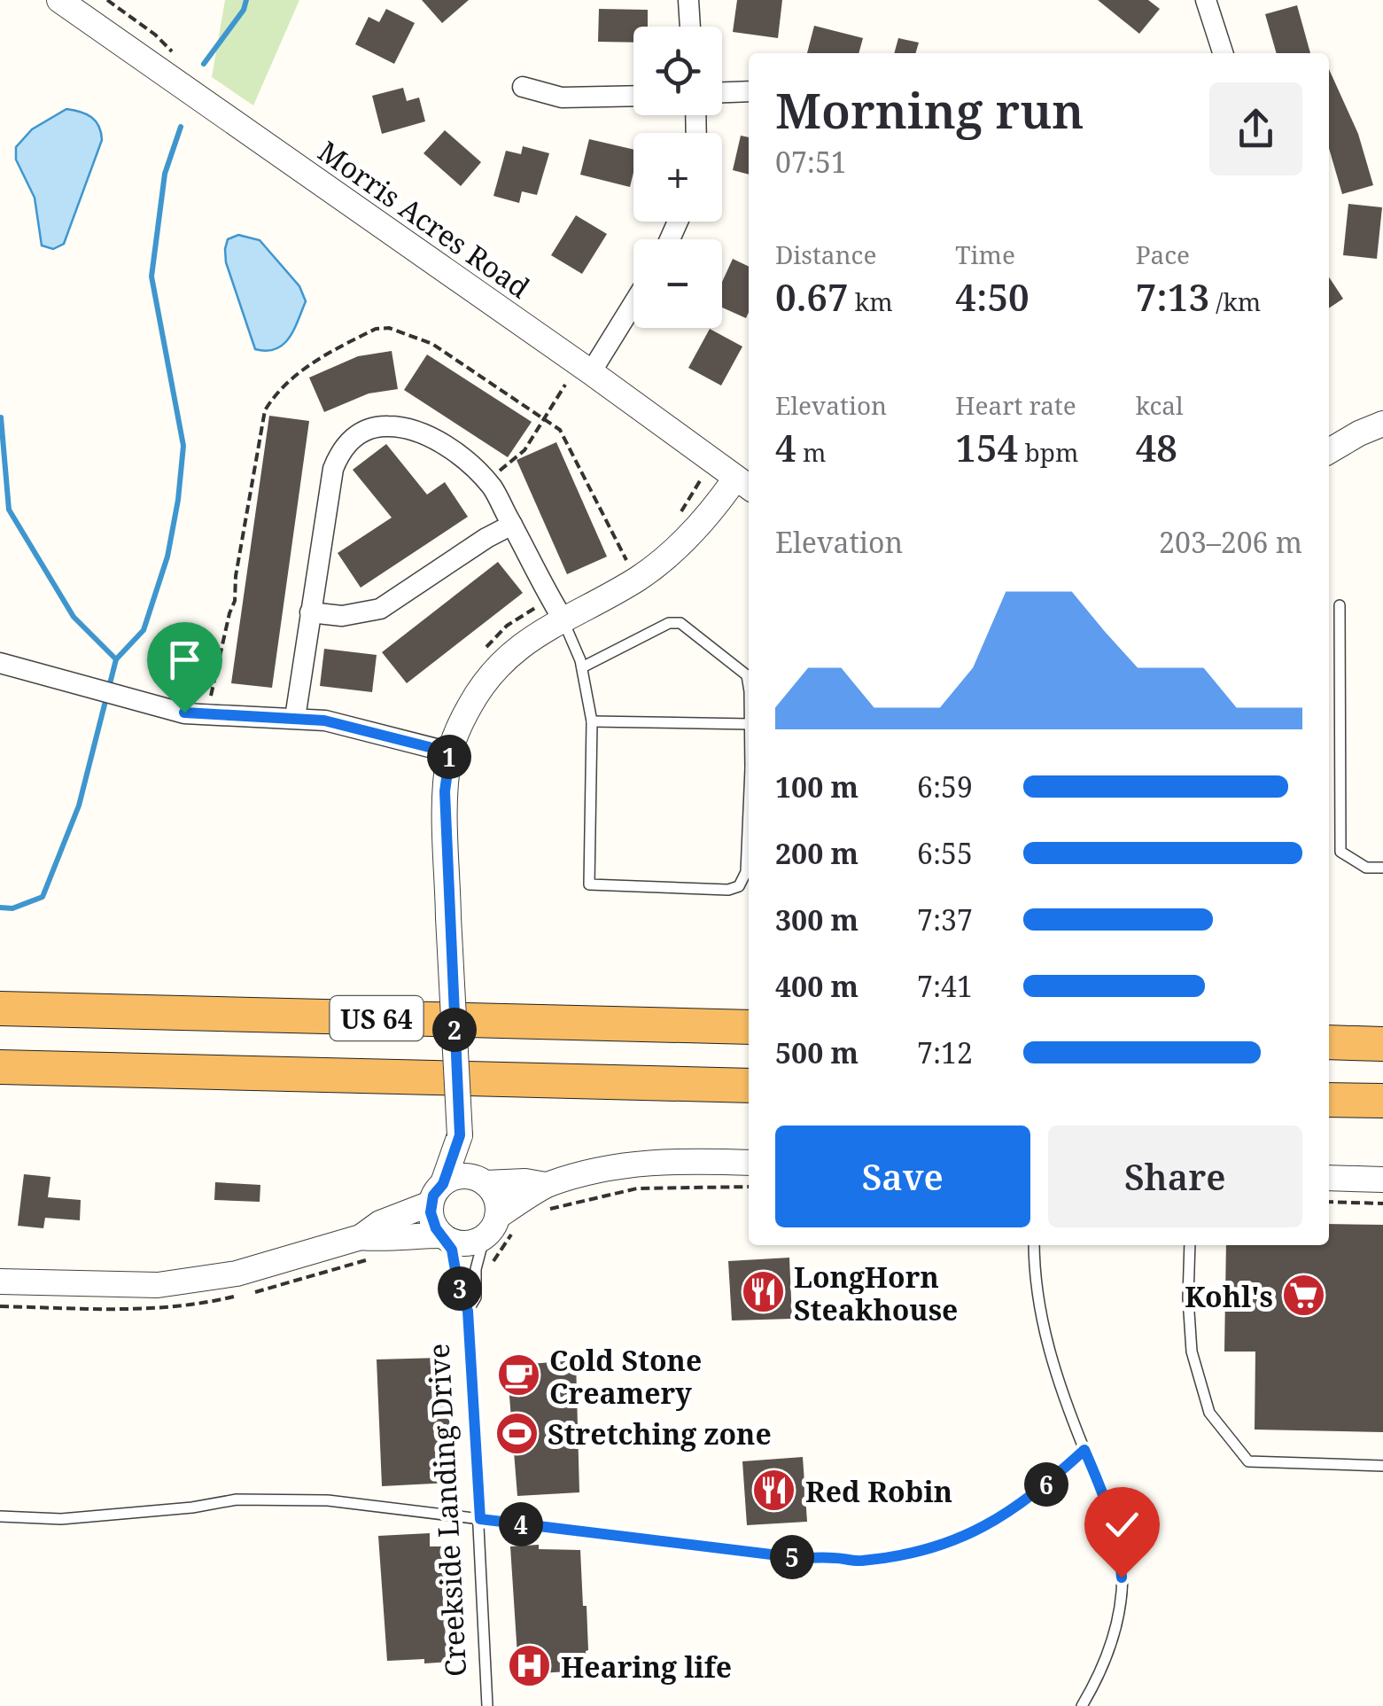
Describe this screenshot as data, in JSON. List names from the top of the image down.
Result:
{
  "streets": {
    "highway": ["US 64"],
    "street": ["Morris Acres Road"],
    "lane": ["Creekside Landing Drive"]
  },
  "places": {
    "restaurant": ["LongHorn Steakhouse", "Red Robin"],
    "supermarket": ["Kohl's"],
    "cafe": ["Cold Stone Creamery"],
    "sports": ["Stretching zone"],
    "hospital": ["Hearing life"]
  },
  "page": {
    "map_buttons": ["+", "−"],
    "heading": ["Morning run", "07:51"],
    "stats": [
      ["Distance", "0.67 km"],
      ["Time", "4:50"],
      ["Pace", "7:13 /km"],
      ["Elevation", "4 m"],
      ["Heart rate", "154 bpm"],
      ["kcal", "48"]
    ],
    "chart": ["Elevation", "203–206 m"],
    "pins": [
      "1",
      "2",
      "3",
      "6",
      "4",
      "5"
    ],
    "list": [
      {
        "name": "100 m",
        "note": "6:59"
      },
      {
        "name": "200 m",
        "note": "6:55"
      },
      {
        "name": "300 m",
        "note": "7:37"
      },
      {
        "name": "400 m",
        "note": "7:41"
      },
      {
        "name": "500 m",
        "note": "7:12"
      }
    ],
    "buttons": ["Save", "Share"]
  }
}
